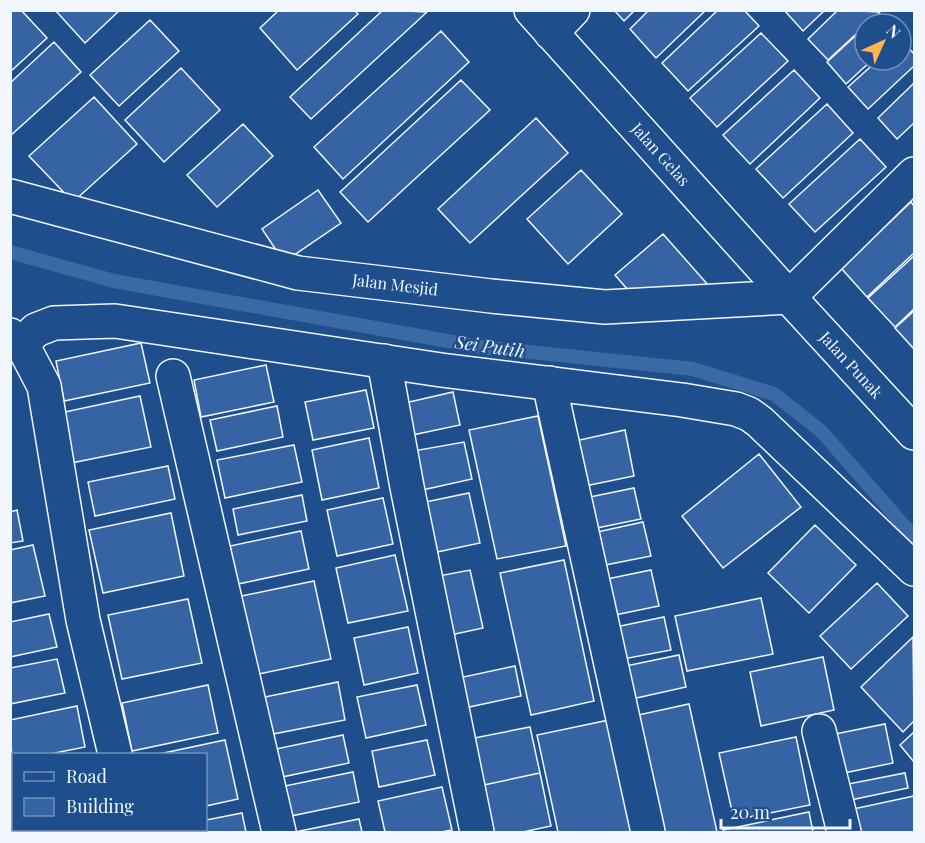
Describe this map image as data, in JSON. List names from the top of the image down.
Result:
{
  "streets": {
    "street": ["Jalan Gelas", "Jalan Mesjid", "Jalan Punak"]
  },
  "crossings": [
    ["Jalan Gelas", "Jalan Mesjid"],
    ["Jalan Gelas", "Jalan Punak"],
    ["Jalan Mesjid", "Jalan Punak"]
  ],
  "water": ["Sei Putih"],
  "legend": ["Road", "Building"],
  "scale_bar": "20 m",
  "north": "top right"
}
